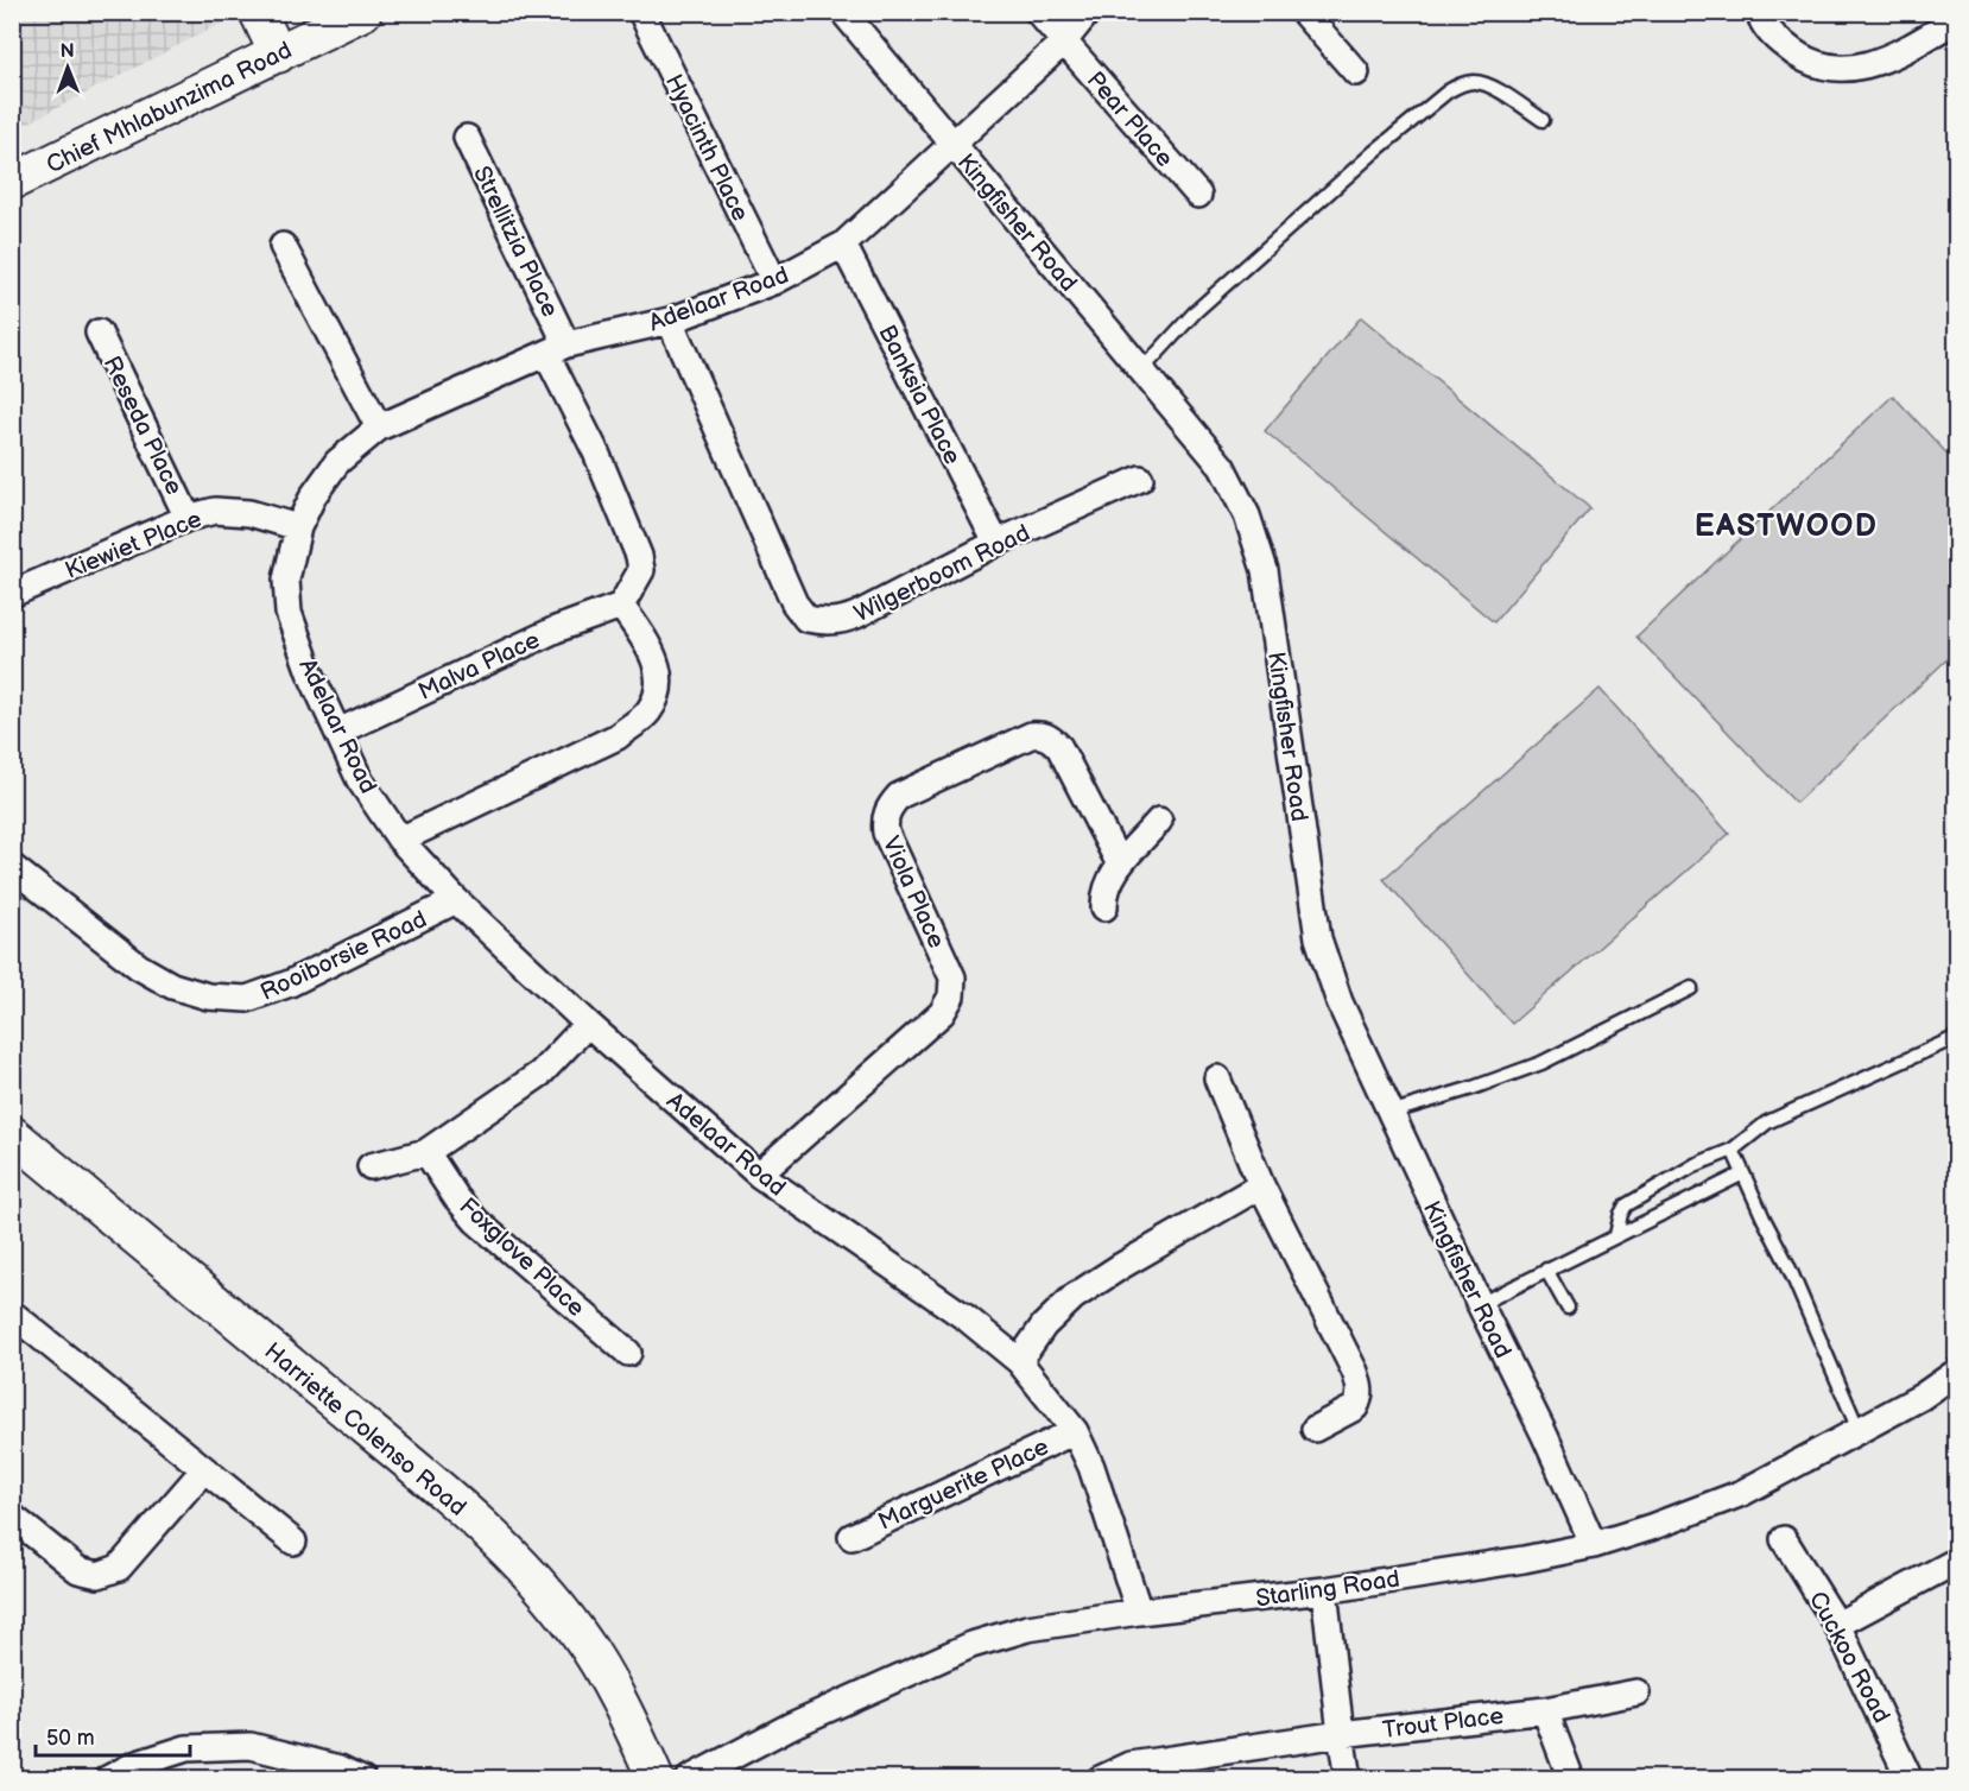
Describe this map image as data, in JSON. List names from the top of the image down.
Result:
{
  "streets": {
    "street": [
      "Chief Mhlabunzima Road",
      "Pear Place",
      "Hyacinth Place",
      "Kingfisher Road",
      "Strellitzia Place",
      "Adelaar Road",
      "Banksia Place",
      "Reseda Place",
      "Kiewiet Place",
      "Wilgerboom Road",
      "Malva Place",
      "Viola Place",
      "Rooiborsie Road",
      "Foxglove Place",
      "Harriette Colenso Road",
      "Marguerite Place",
      "Starling Road",
      "Cuckoo Road",
      "Trout Place"
    ]
  },
  "crossings": [
    ["Pear Place", "Adelaar Road"],
    ["Hyacinth Place", "Adelaar Road"],
    ["Kingfisher Road", "Adelaar Road"],
    ["Kingfisher Road", "Starling Road"],
    ["Strellitzia Place", "Adelaar Road"],
    ["Strellitzia Place", "Malva Place"],
    ["Adelaar Road", "Banksia Place"],
    ["Adelaar Road", "Kiewiet Place"],
    ["Adelaar Road", "Wilgerboom Road"],
    ["Adelaar Road", "Malva Place"],
    ["Adelaar Road", "Viola Place"],
    ["Adelaar Road", "Rooiborsie Road"],
    ["Adelaar Road", "Marguerite Place"],
    ["Adelaar Road", "Starling Road"],
    ["Banksia Place", "Wilgerboom Road"],
    ["Reseda Place", "Kiewiet Place"]
  ],
  "districts": ["EASTWOOD"],
  "scale_bar": "50 m",
  "north": "top"
}
